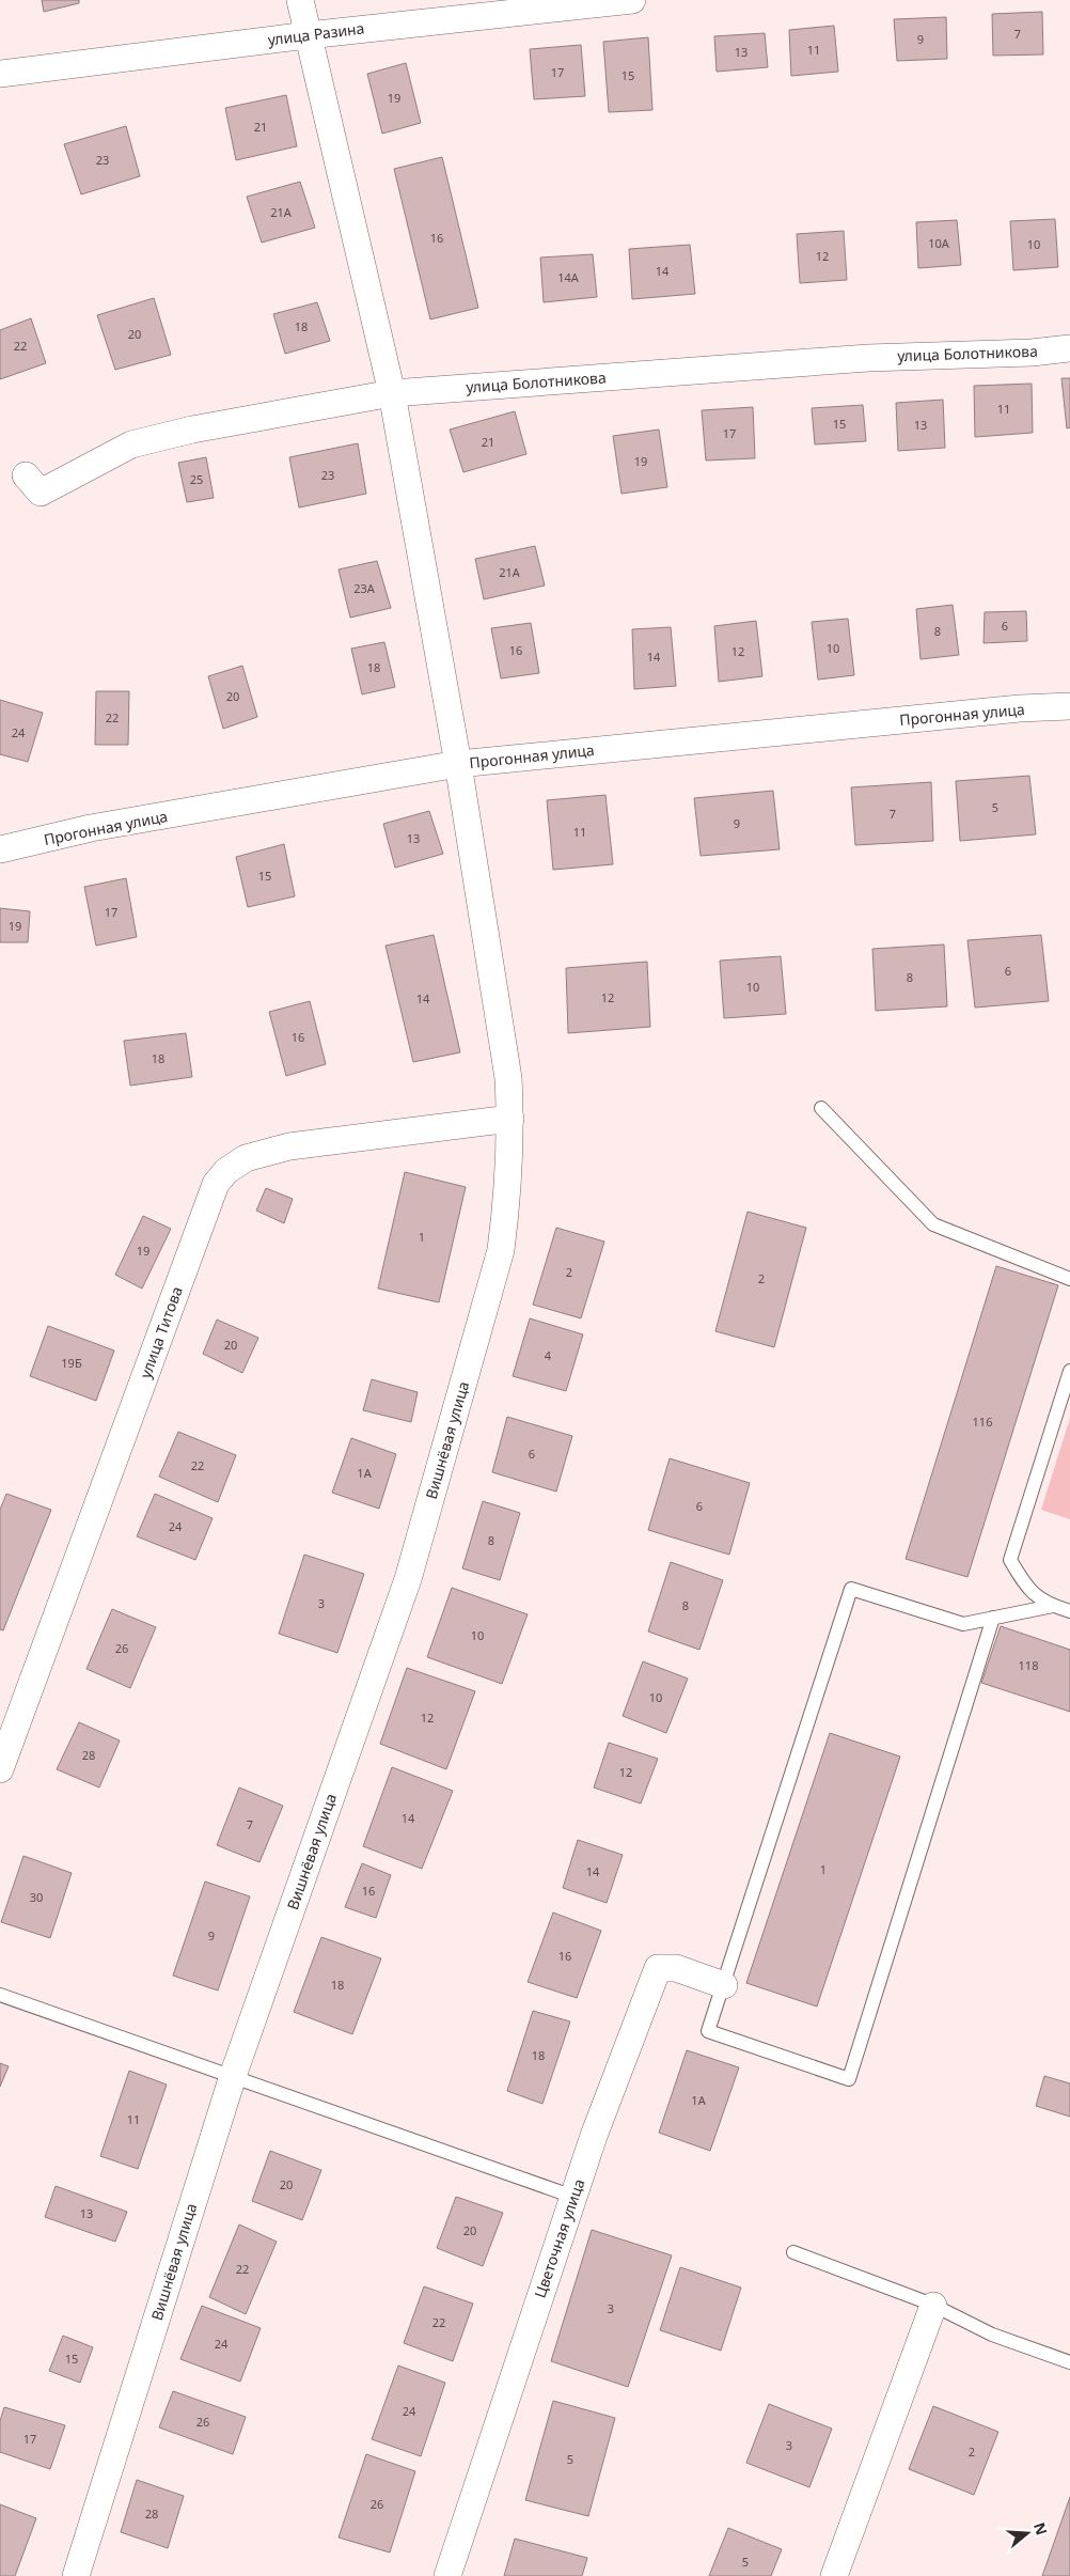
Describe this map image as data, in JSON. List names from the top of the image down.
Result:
{
  "streets": {
    "street": [
      "улица Разина",
      "улица Болотникова",
      "Прогонная улица",
      "улица Титова",
      "Вишнёвая улица",
      "Цветочная улица"
    ]
  },
  "crossings": [
    ["улица Разина", "Вишнёвая улица"],
    ["улица Болотникова", "Вишнёвая улица"],
    ["Прогонная улица", "Вишнёвая улица"],
    ["улица Титова", "Вишнёвая улица"]
  ],
  "house_numbers": [
    "7",
    "9",
    "11",
    "13",
    "17",
    "15",
    "19",
    "21",
    "23",
    "21А",
    "16",
    "10А",
    "10",
    "12",
    "14",
    "14А",
    "18",
    "20",
    "22",
    "11",
    "15",
    "13",
    "17",
    "21",
    "19",
    "23",
    "25",
    "21А",
    "23А",
    "6",
    "8",
    "10",
    "16",
    "12",
    "14",
    "18",
    "20",
    "22",
    "24",
    "5",
    "7",
    "9",
    "11",
    "13",
    "15",
    "17",
    "19",
    "6",
    "8",
    "10",
    "12",
    "14",
    "16",
    "18",
    "1",
    "19",
    "2",
    "2",
    "20",
    "4",
    "19Б",
    "116",
    "6",
    "22",
    "1А",
    "6",
    "24",
    "8",
    "3",
    "8",
    "10",
    "26",
    "118",
    "10",
    "12",
    "28",
    "12",
    "14",
    "7",
    "1",
    "14",
    "16",
    "30",
    "9",
    "16",
    "18",
    "18",
    "1А",
    "11",
    "20",
    "13",
    "20",
    "22",
    "3",
    "22",
    "24",
    "15",
    "24",
    "26",
    "17",
    "3",
    "2",
    "5",
    "26",
    "28",
    "5"
  ],
  "north": "right"
}
